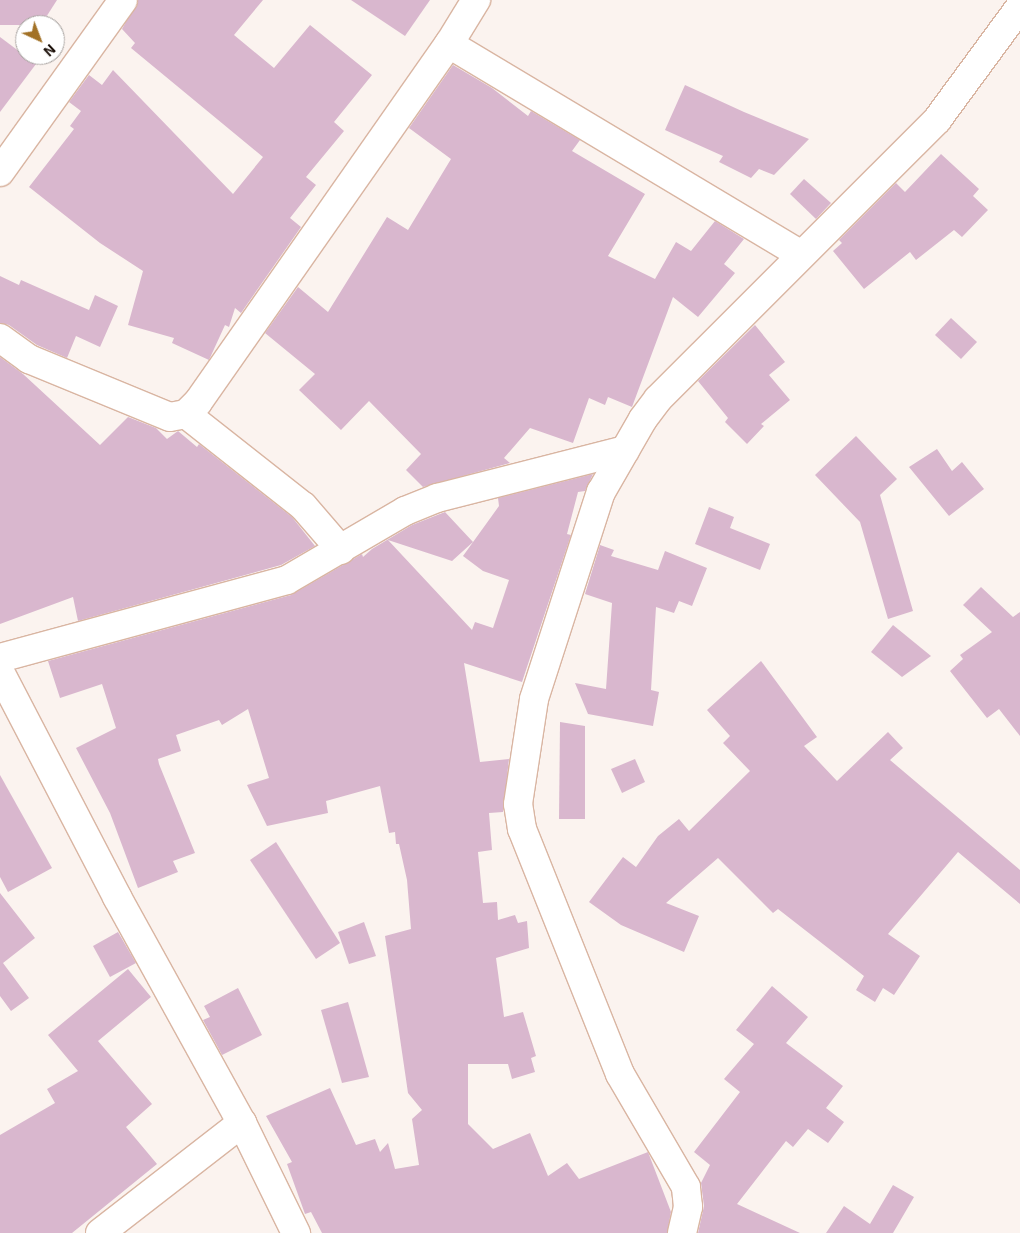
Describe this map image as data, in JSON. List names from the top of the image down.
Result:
{
  "north": "bottom right"
}
